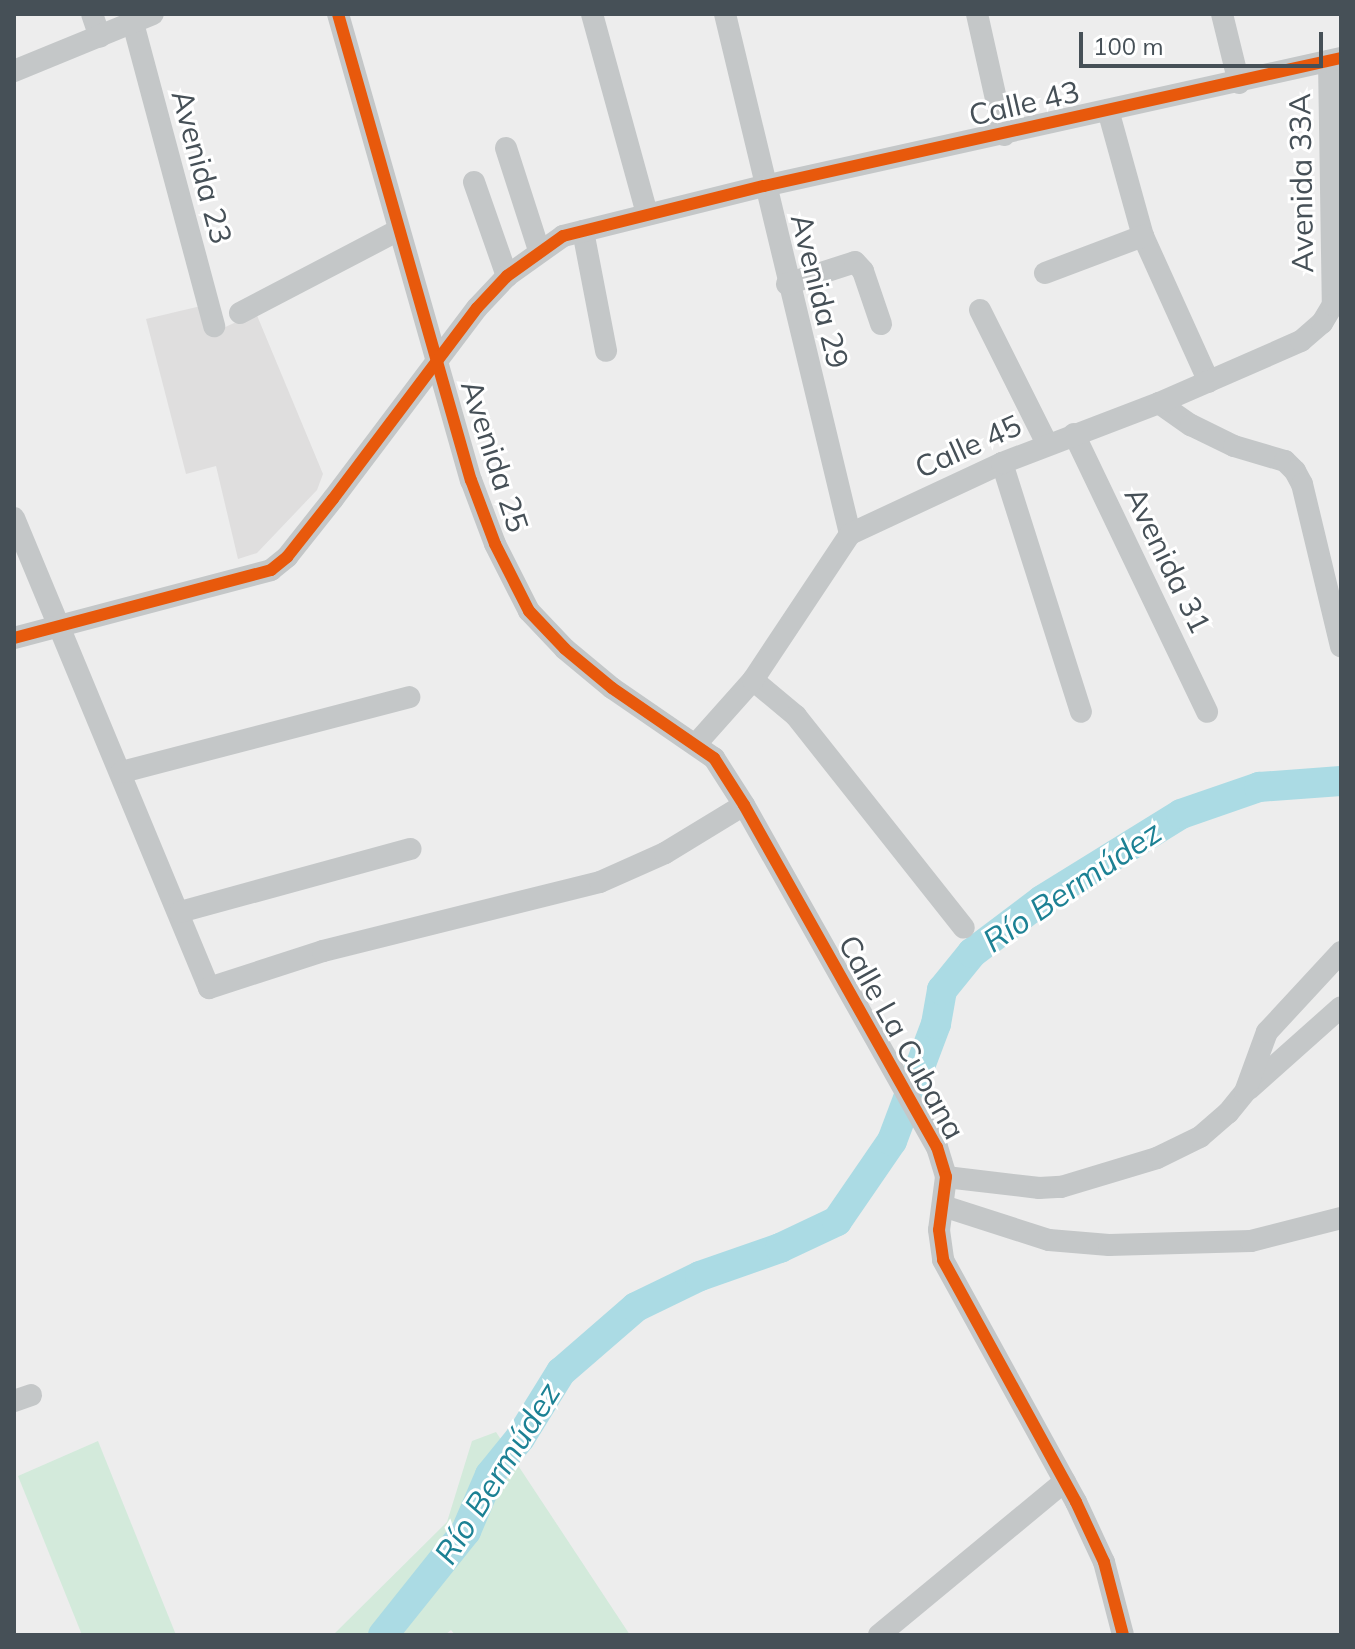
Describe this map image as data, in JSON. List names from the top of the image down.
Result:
{
  "streets": {
    "street": [
      "Calle 43",
      "Avenida 23",
      "Avenida 33A",
      "Avenida 29",
      "Calle 45",
      "Avenida 25",
      "Avenida 31",
      "Calle La Cubana"
    ]
  },
  "crossings": [
    ["Calle 43", "Avenida 33A"],
    ["Calle 43", "Avenida 29"],
    ["Calle 43", "Avenida 25"],
    ["Avenida 33A", "Calle 45"],
    ["Avenida 29", "Calle 45"],
    ["Calle 45", "Avenida 31"],
    ["Avenida 25", "Calle La Cubana"]
  ],
  "water": ["Río Bermúdez"],
  "scale_bar": "100 m"
}
